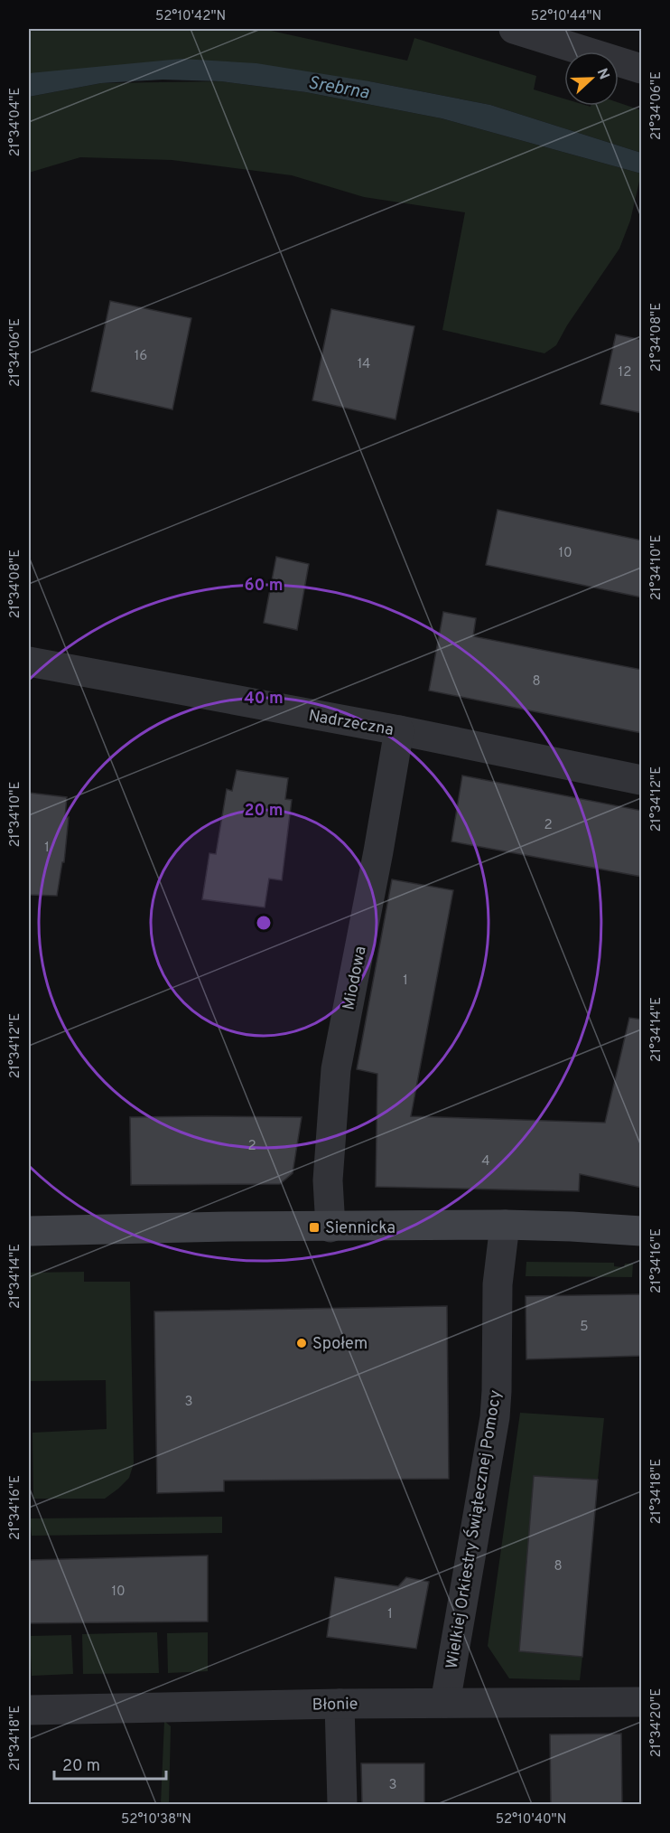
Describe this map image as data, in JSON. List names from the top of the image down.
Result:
{
  "streets": {
    "street": [
      "Nadrzeczna",
      "Miodowa",
      "Wielkiej Orkiestry Świątecznej Pomocy",
      "Błonie"
    ]
  },
  "crossings": [
    ["Nadrzeczna", "Miodowa"],
    ["Wielkiej Orkiestry Świątecznej Pomocy", "Błonie"]
  ],
  "water": ["Srebrna"],
  "places": {
    "transit": ["Siennicka"],
    "other": ["Społem"]
  },
  "house_numbers": [
    "16",
    "14",
    "12",
    "10",
    "8",
    "2",
    "1",
    "1",
    "2",
    "4",
    "5",
    "3",
    "8",
    "10",
    "1",
    "3"
  ],
  "scale_bar": "20 m",
  "north": "right",
  "coordinates": [
    "52°10'42\"N",
    "52°10'44\"N",
    "21°34'06\"E",
    "21°34'04\"E",
    "21°34'08\"E",
    "21°34'10\"E",
    "21°34'12\"E",
    "21°34'14\"E",
    "21°34'16\"E",
    "21°34'18\"E",
    "21°34'20\"E",
    "52°10'38\"N",
    "52°10'40\"N"
  ],
  "rings": ["60 m", "40 m", "20 m"]
}
